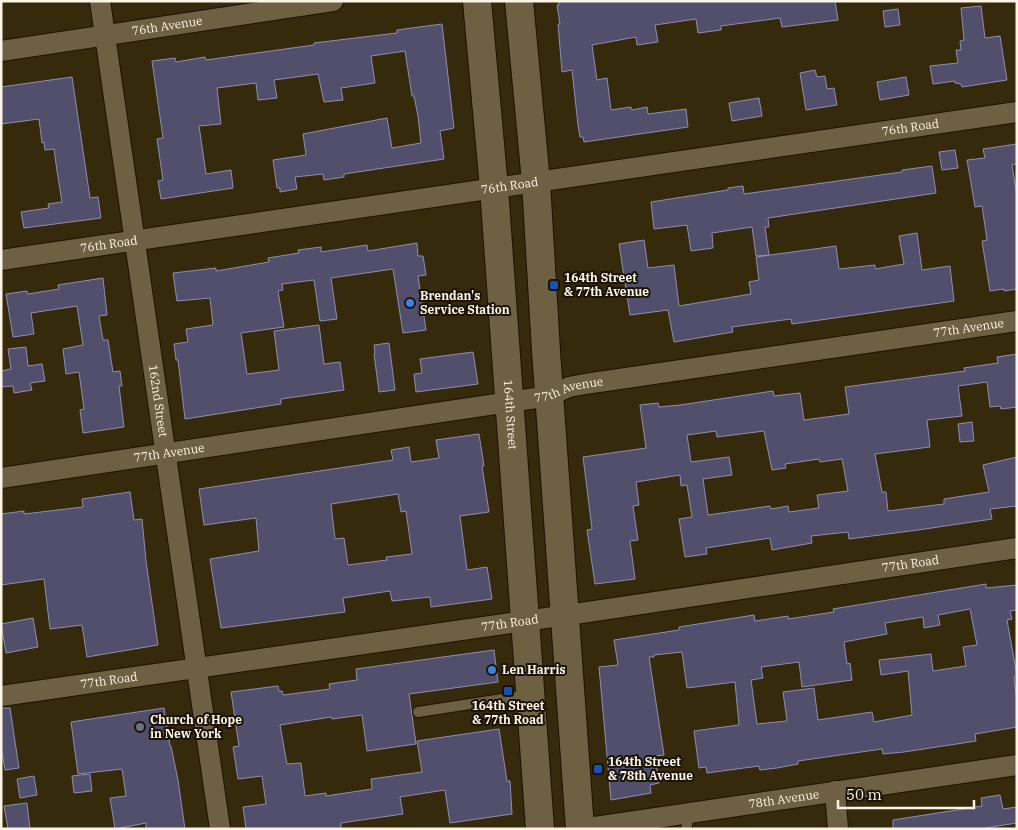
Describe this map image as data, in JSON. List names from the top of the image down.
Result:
{
  "streets": {
    "street": [
      "76th Avenue",
      "76th Road",
      "77th Avenue",
      "162nd Street",
      "164th Street",
      "77th Road",
      "78th Avenue"
    ]
  },
  "crossings": [
    ["76th Avenue", "162nd Street"],
    ["76th Road", "162nd Street"],
    ["76th Road", "164th Street"],
    ["77th Avenue", "162nd Street"],
    ["77th Avenue", "164th Street"],
    ["162nd Street", "77th Road"],
    ["164th Street", "77th Road"]
  ],
  "places": {
    "transit": ["164th Street & 77th Avenue", "164th Street & 77th Road", "164th Street & 78th Avenue"],
    "other": ["Brendan's Service Station", "Len Harris", "Church of Hope in New York"]
  },
  "scale_bar": "50 m"
}
